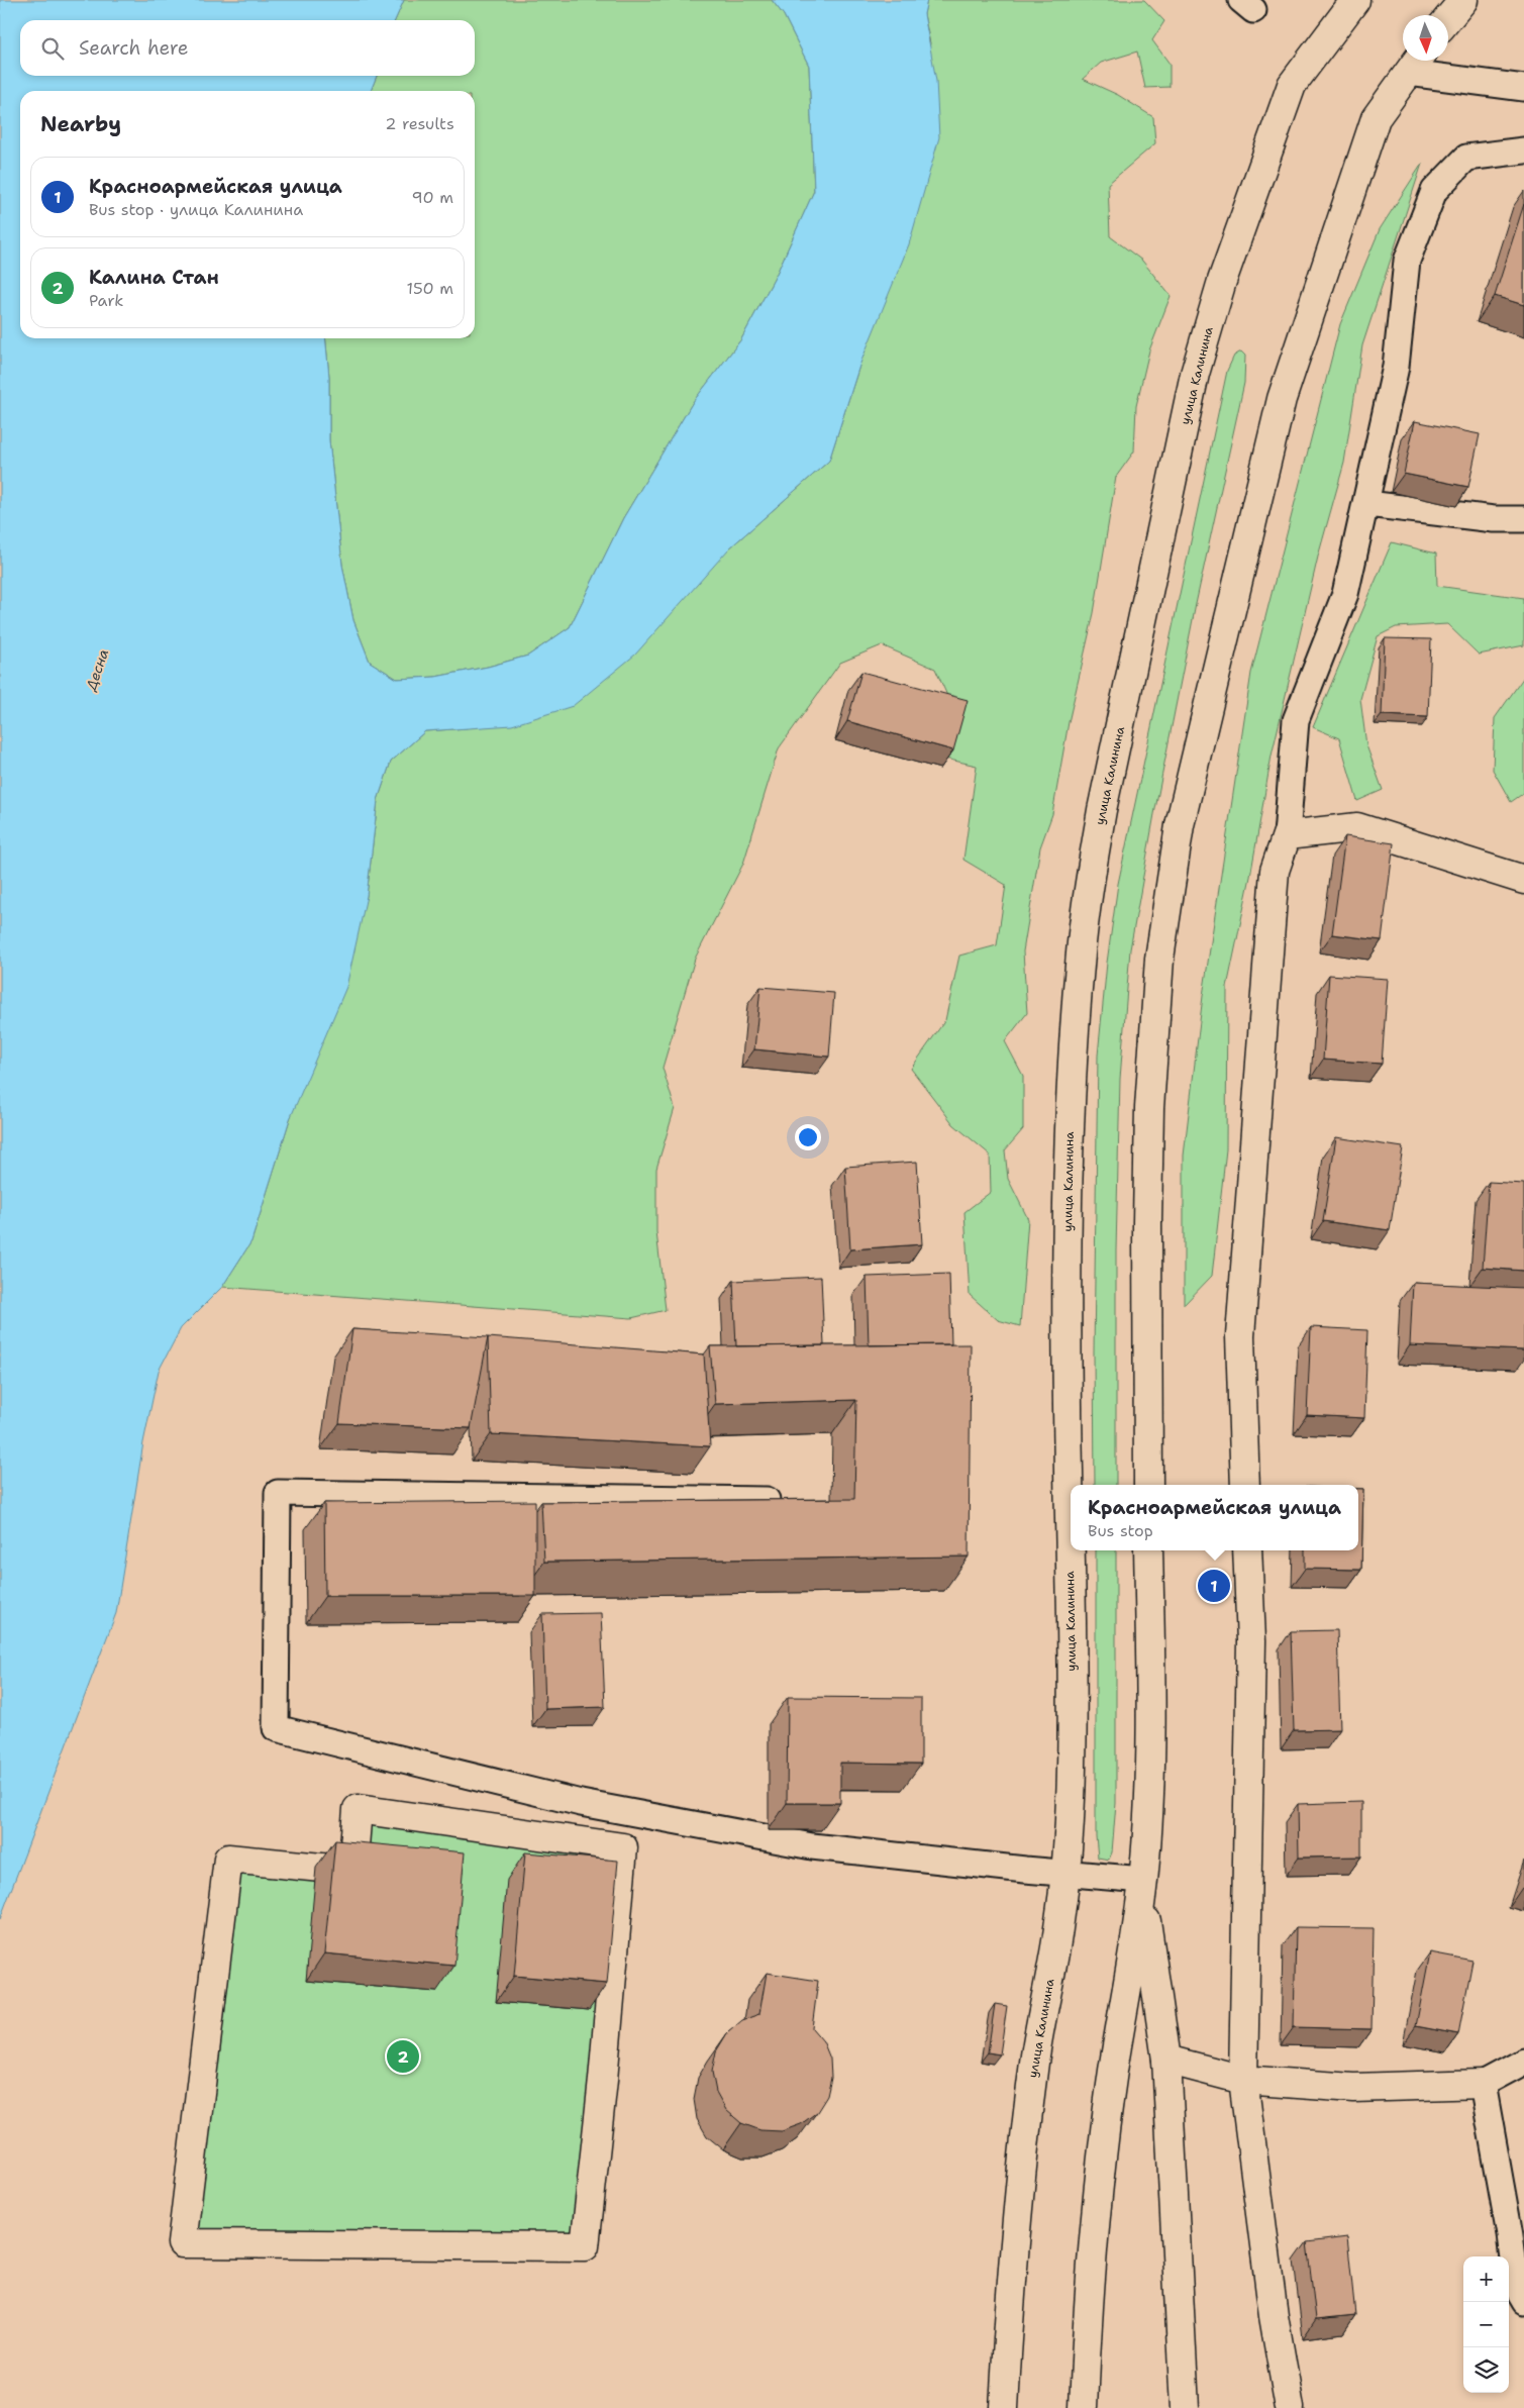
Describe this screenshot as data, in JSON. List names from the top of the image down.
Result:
{
  "streets": {
    "main road": ["улица Калинина"]
  },
  "water": ["Десна"],
  "north": "bottom",
  "page": {
    "search": "Search here",
    "heading": ["Nearby", "2 results"],
    "list": [
      {
        "mark": "1",
        "name": "Красноармейская улица",
        "note": "Bus stop · улица Калинина",
        "value": "90 m"
      },
      {
        "mark": "2",
        "name": "Калина Стан",
        "note": "Park",
        "value": "150 m"
      }
    ],
    "popup": ["Красноармейская улица", "Bus stop"],
    "pins": ["1", "2"],
    "map_buttons": ["+", "−"]
  }
}
